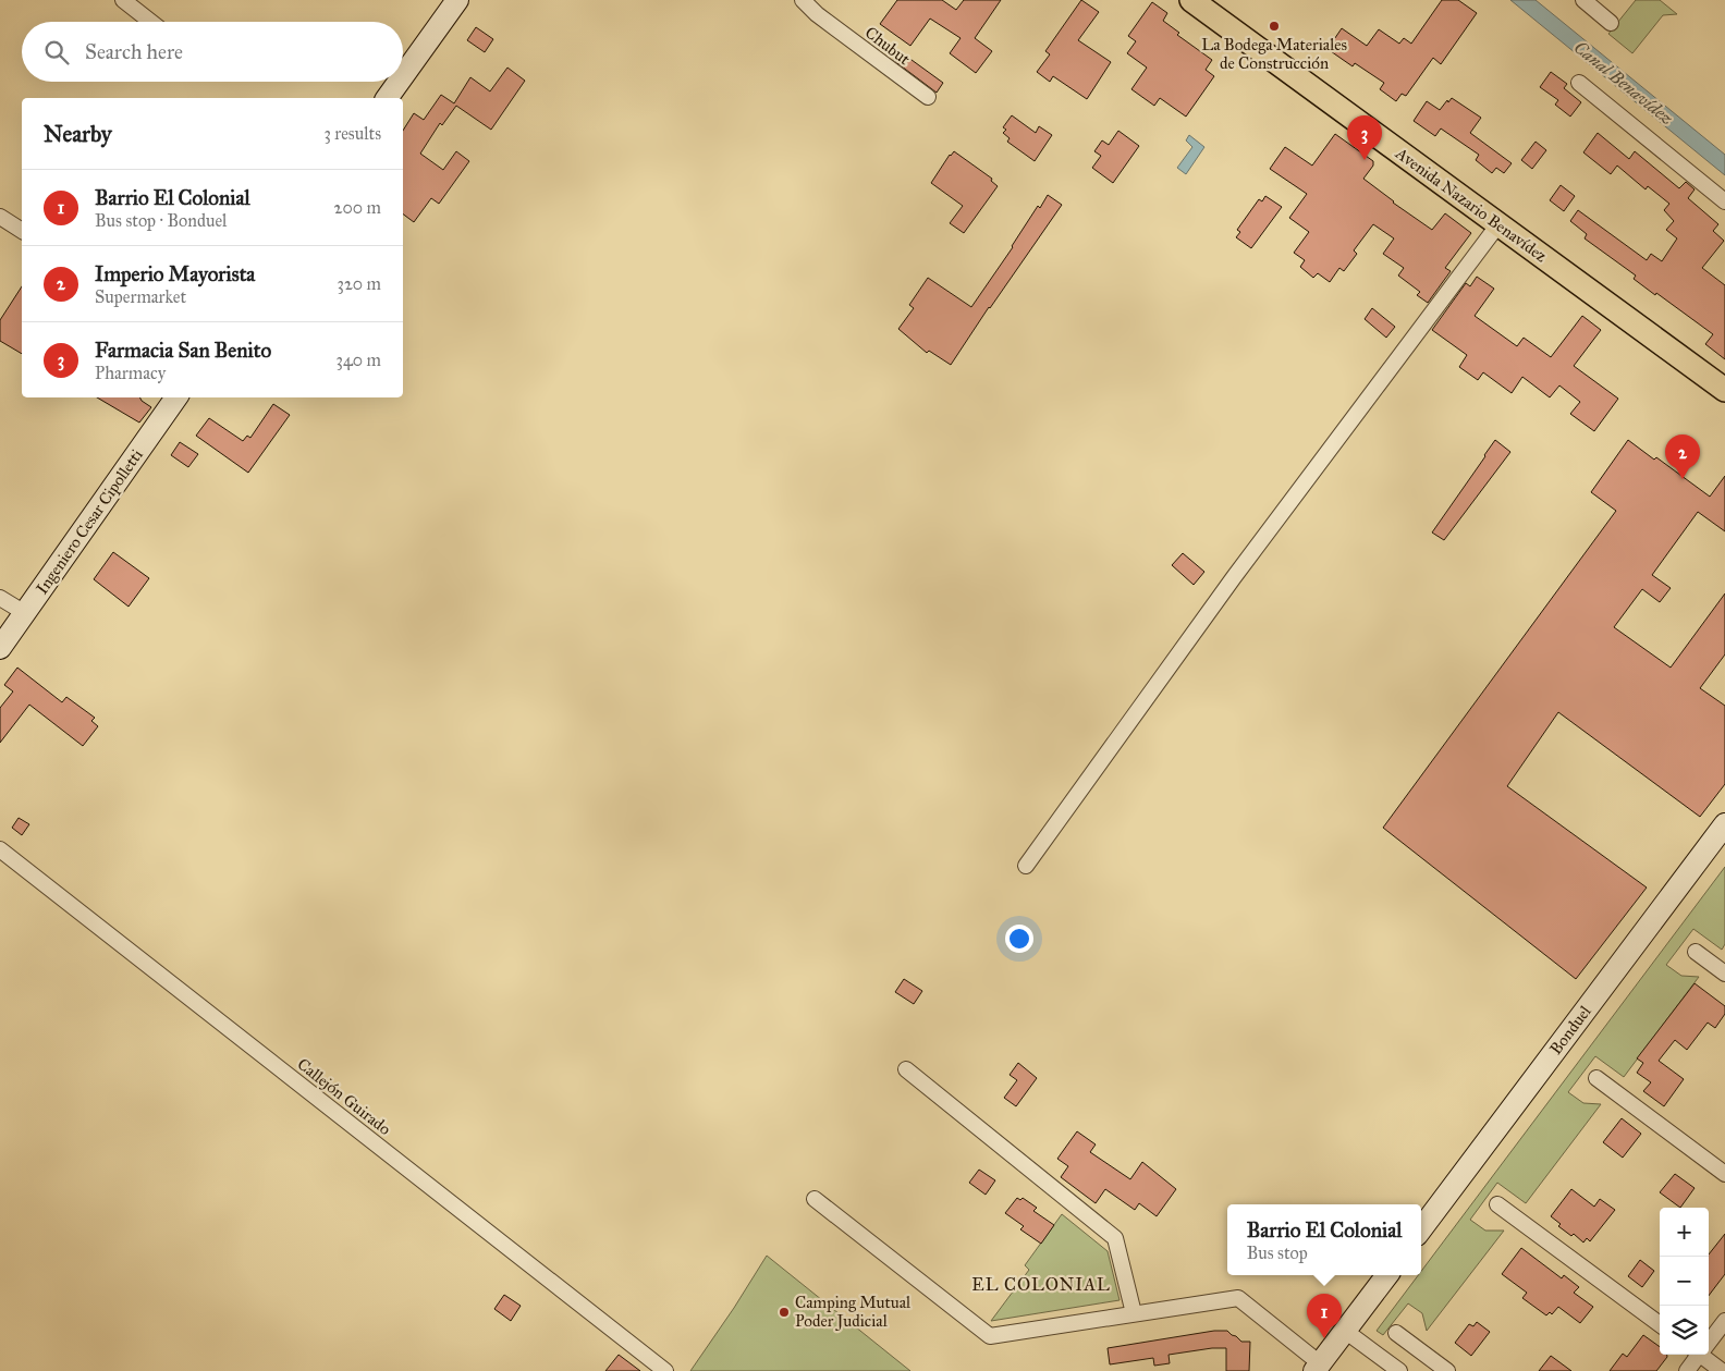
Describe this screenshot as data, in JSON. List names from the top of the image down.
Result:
{
  "streets": {
    "main road": ["Avenida Nazario Benavídez", "Ingeniero Cesar Cipolletti", "Bonduel"],
    "street": ["Chubut", "Callejón Guirado"]
  },
  "districts": ["EL COLONIAL"],
  "water": ["Canal Benavídez"],
  "places": ["La Bodega Materiales de Construcción", "Camping Mutual Poder Judicial"],
  "page": {
    "search": "Search here",
    "heading": ["Nearby", "3 results"],
    "pins": ["3", "2", "1"],
    "list": [
      {
        "mark": "1",
        "name": "Barrio El Colonial",
        "note": "Bus stop · Bonduel",
        "value": "200 m"
      },
      {
        "mark": "2",
        "name": "Imperio Mayorista",
        "note": "Supermarket",
        "value": "320 m"
      },
      {
        "mark": "3",
        "name": "Farmacia San Benito",
        "note": "Pharmacy",
        "value": "340 m"
      }
    ],
    "popup": ["Barrio El Colonial", "Bus stop"],
    "map_buttons": ["+", "−"]
  }
}
